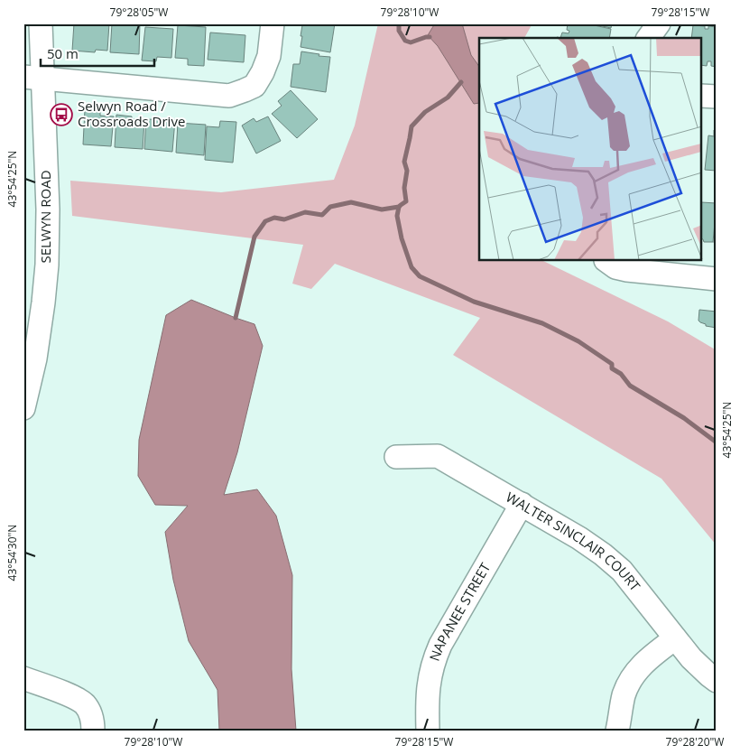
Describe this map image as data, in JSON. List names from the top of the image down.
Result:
{
  "streets": {
    "street": ["SELWYN ROAD", "WALTER SINCLAIR COURT", "NAPANEE STREET"]
  },
  "crossings": [
    ["WALTER SINCLAIR COURT", "NAPANEE STREET"]
  ],
  "places": {
    "bus stop": ["Selwyn Road / Crossroads Drive"]
  },
  "scale_bar": "50 m",
  "coordinates": [
    "79°28'05\"W",
    "79°28'10\"W",
    "79°28'15\"W",
    "43°54'25\"N",
    "43°54'30\"N",
    "79°28'20\"W"
  ]
}
